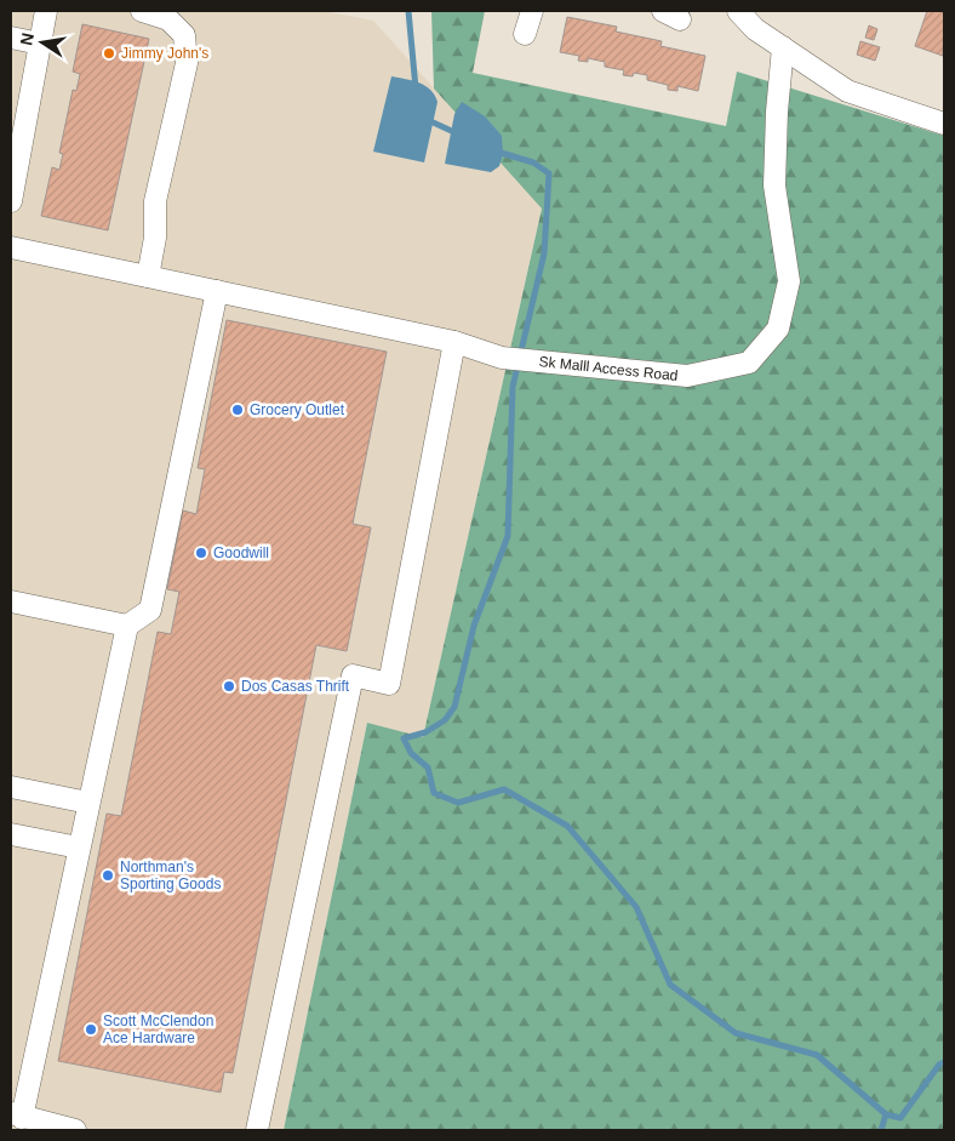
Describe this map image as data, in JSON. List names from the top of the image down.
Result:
{
  "streets": {
    "street": ["Sk Malll Access Road"]
  },
  "places": [
    "Jimmy John's",
    "Grocery Outlet",
    "Goodwill",
    "Dos Casas Thrift",
    "Northman's Sporting Goods",
    "Scott McClendon Ace Hardware"
  ],
  "north": "left"
}
